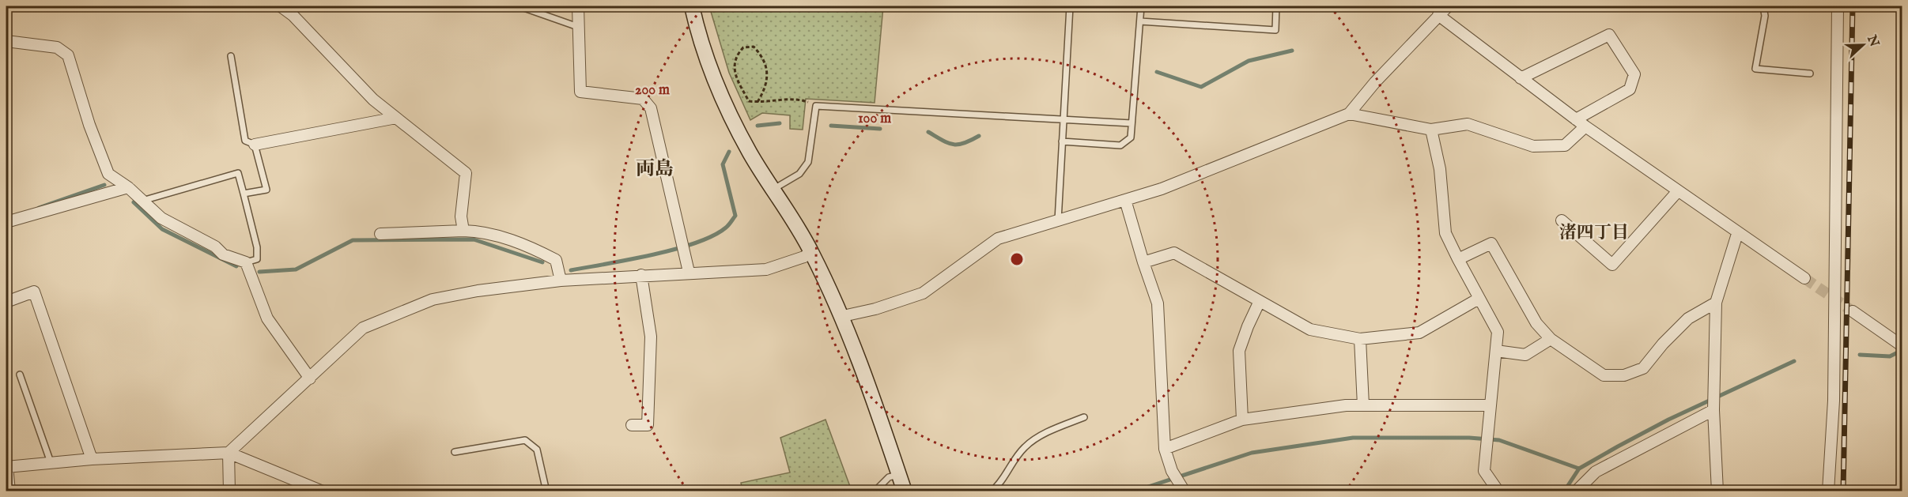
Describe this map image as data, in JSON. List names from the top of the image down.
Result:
{
  "districts": ["両島", "渚四丁目"],
  "north": "right",
  "rings": ["200 m", "100 m"]
}
